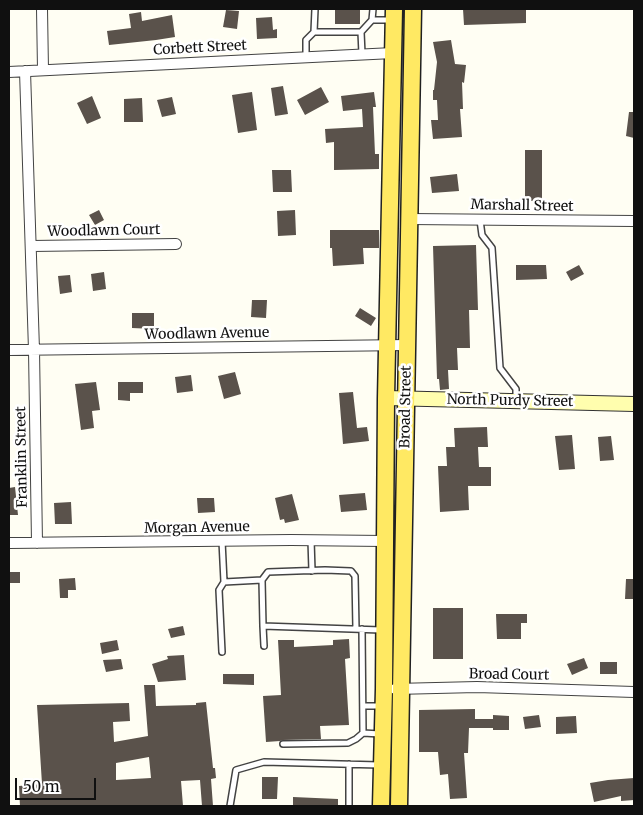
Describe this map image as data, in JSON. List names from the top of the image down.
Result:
{
  "streets": {
    "main road": ["Broad Street"],
    "street": [
      "Corbett Street",
      "Marshall Street",
      "Woodlawn Court",
      "Woodlawn Avenue",
      "North Purdy Street",
      "Franklin Street",
      "Morgan Avenue",
      "Broad Court"
    ]
  },
  "crossings": [
    ["Corbett Street", "Broad Street"],
    ["Corbett Street", "Franklin Street"],
    ["Marshall Street", "Broad Street"],
    ["Woodlawn Court", "Franklin Street"],
    ["Woodlawn Avenue", "Broad Street"],
    ["Woodlawn Avenue", "Franklin Street"],
    ["North Purdy Street", "Broad Street"],
    ["Broad Street", "Morgan Avenue"],
    ["Broad Street", "Broad Court"],
    ["Franklin Street", "Morgan Avenue"]
  ],
  "scale_bar": "50 m"
}
